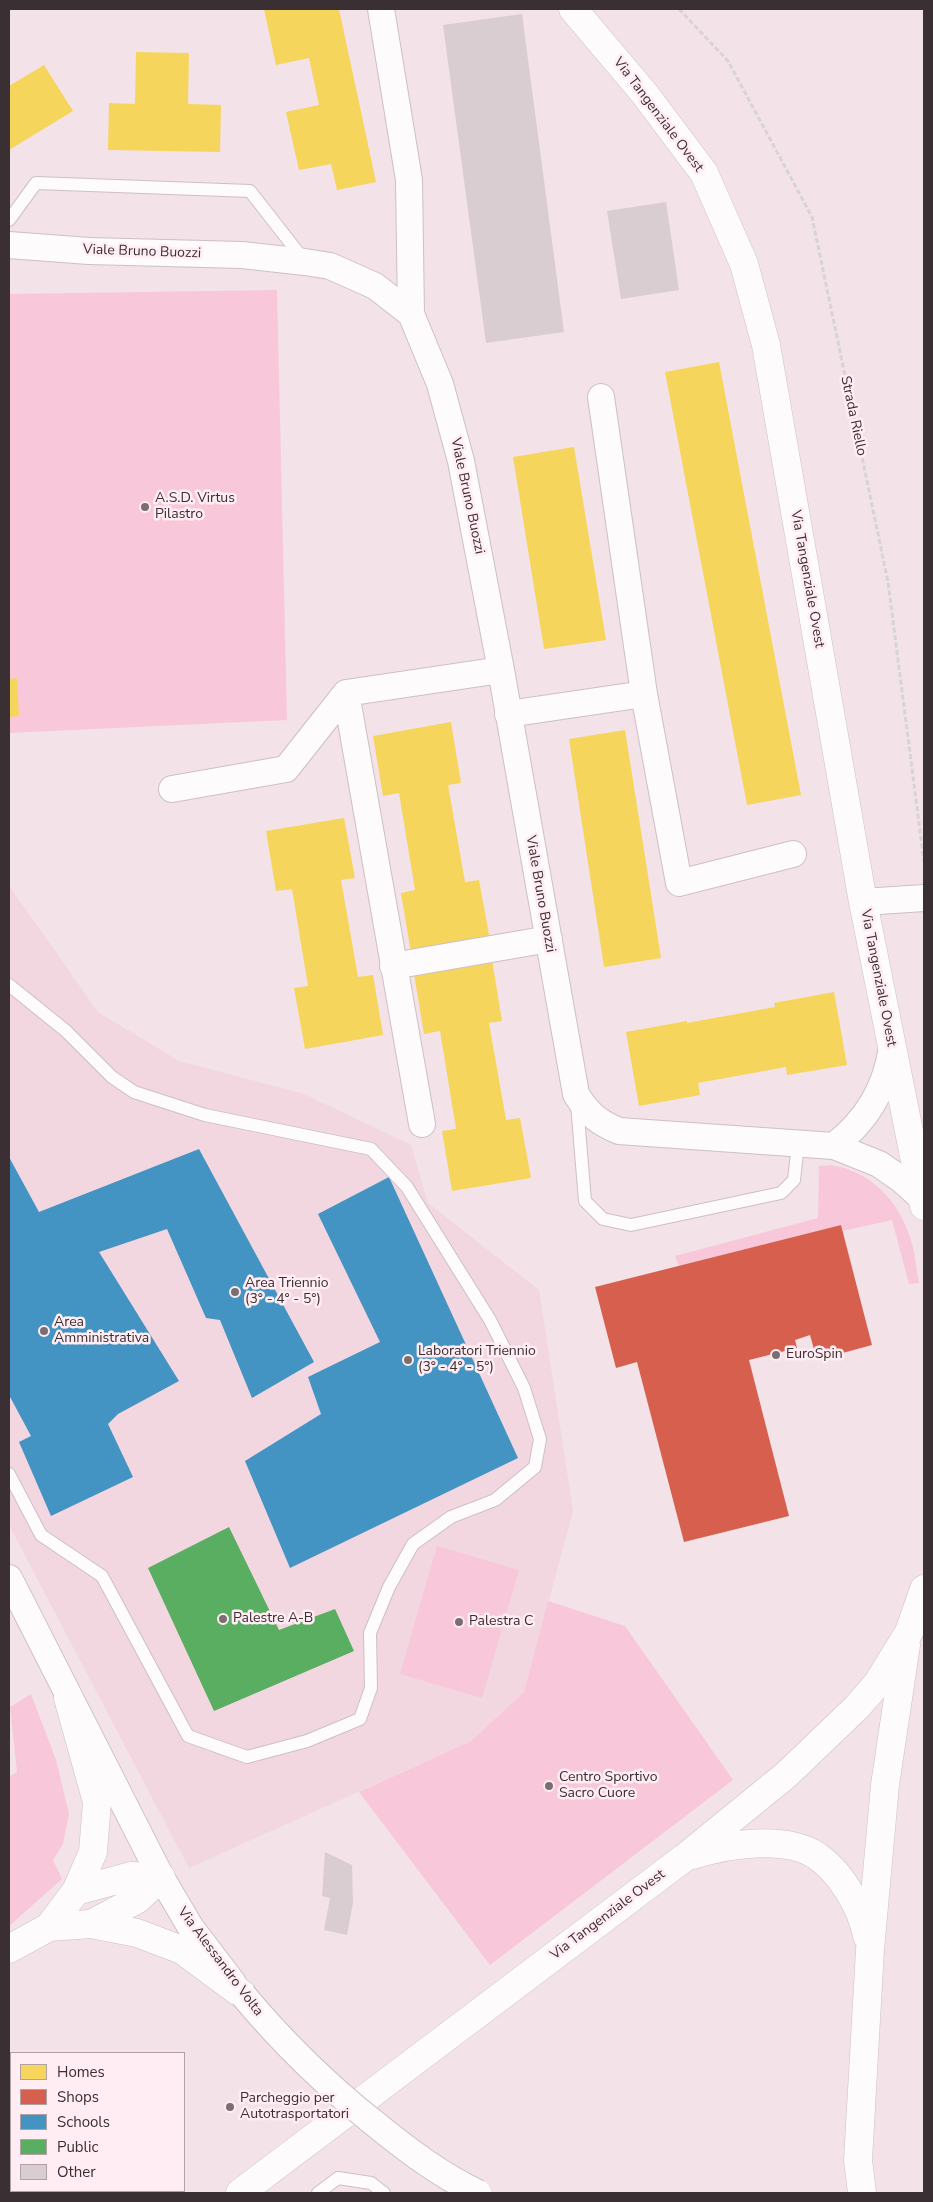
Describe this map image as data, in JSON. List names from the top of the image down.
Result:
{
  "streets": {
    "main road": ["Via Tangenziale Ovest"],
    "street": ["Viale Bruno Buozzi", "Via Alessandro Volta"],
    "path": ["Strada Riello"]
  },
  "crossings": [
    ["Via Tangenziale Ovest", "Viale Bruno Buozzi"]
  ],
  "places": [
    "A.S.D. Virtus Pilastro",
    "Area Triennio (3° - 4° - 5°)",
    "Area Amministrativa",
    "EuroSpin",
    "Laboratori Triennio (3° - 4° - 5°)",
    "Palestre A-B",
    "Palestra C",
    "Centro Sportivo Sacro Cuore",
    "Parcheggio per Autotrasportatori"
  ],
  "legend": [
    "Homes",
    "Shops",
    "Schools",
    "Public",
    "Other"
  ]
}
